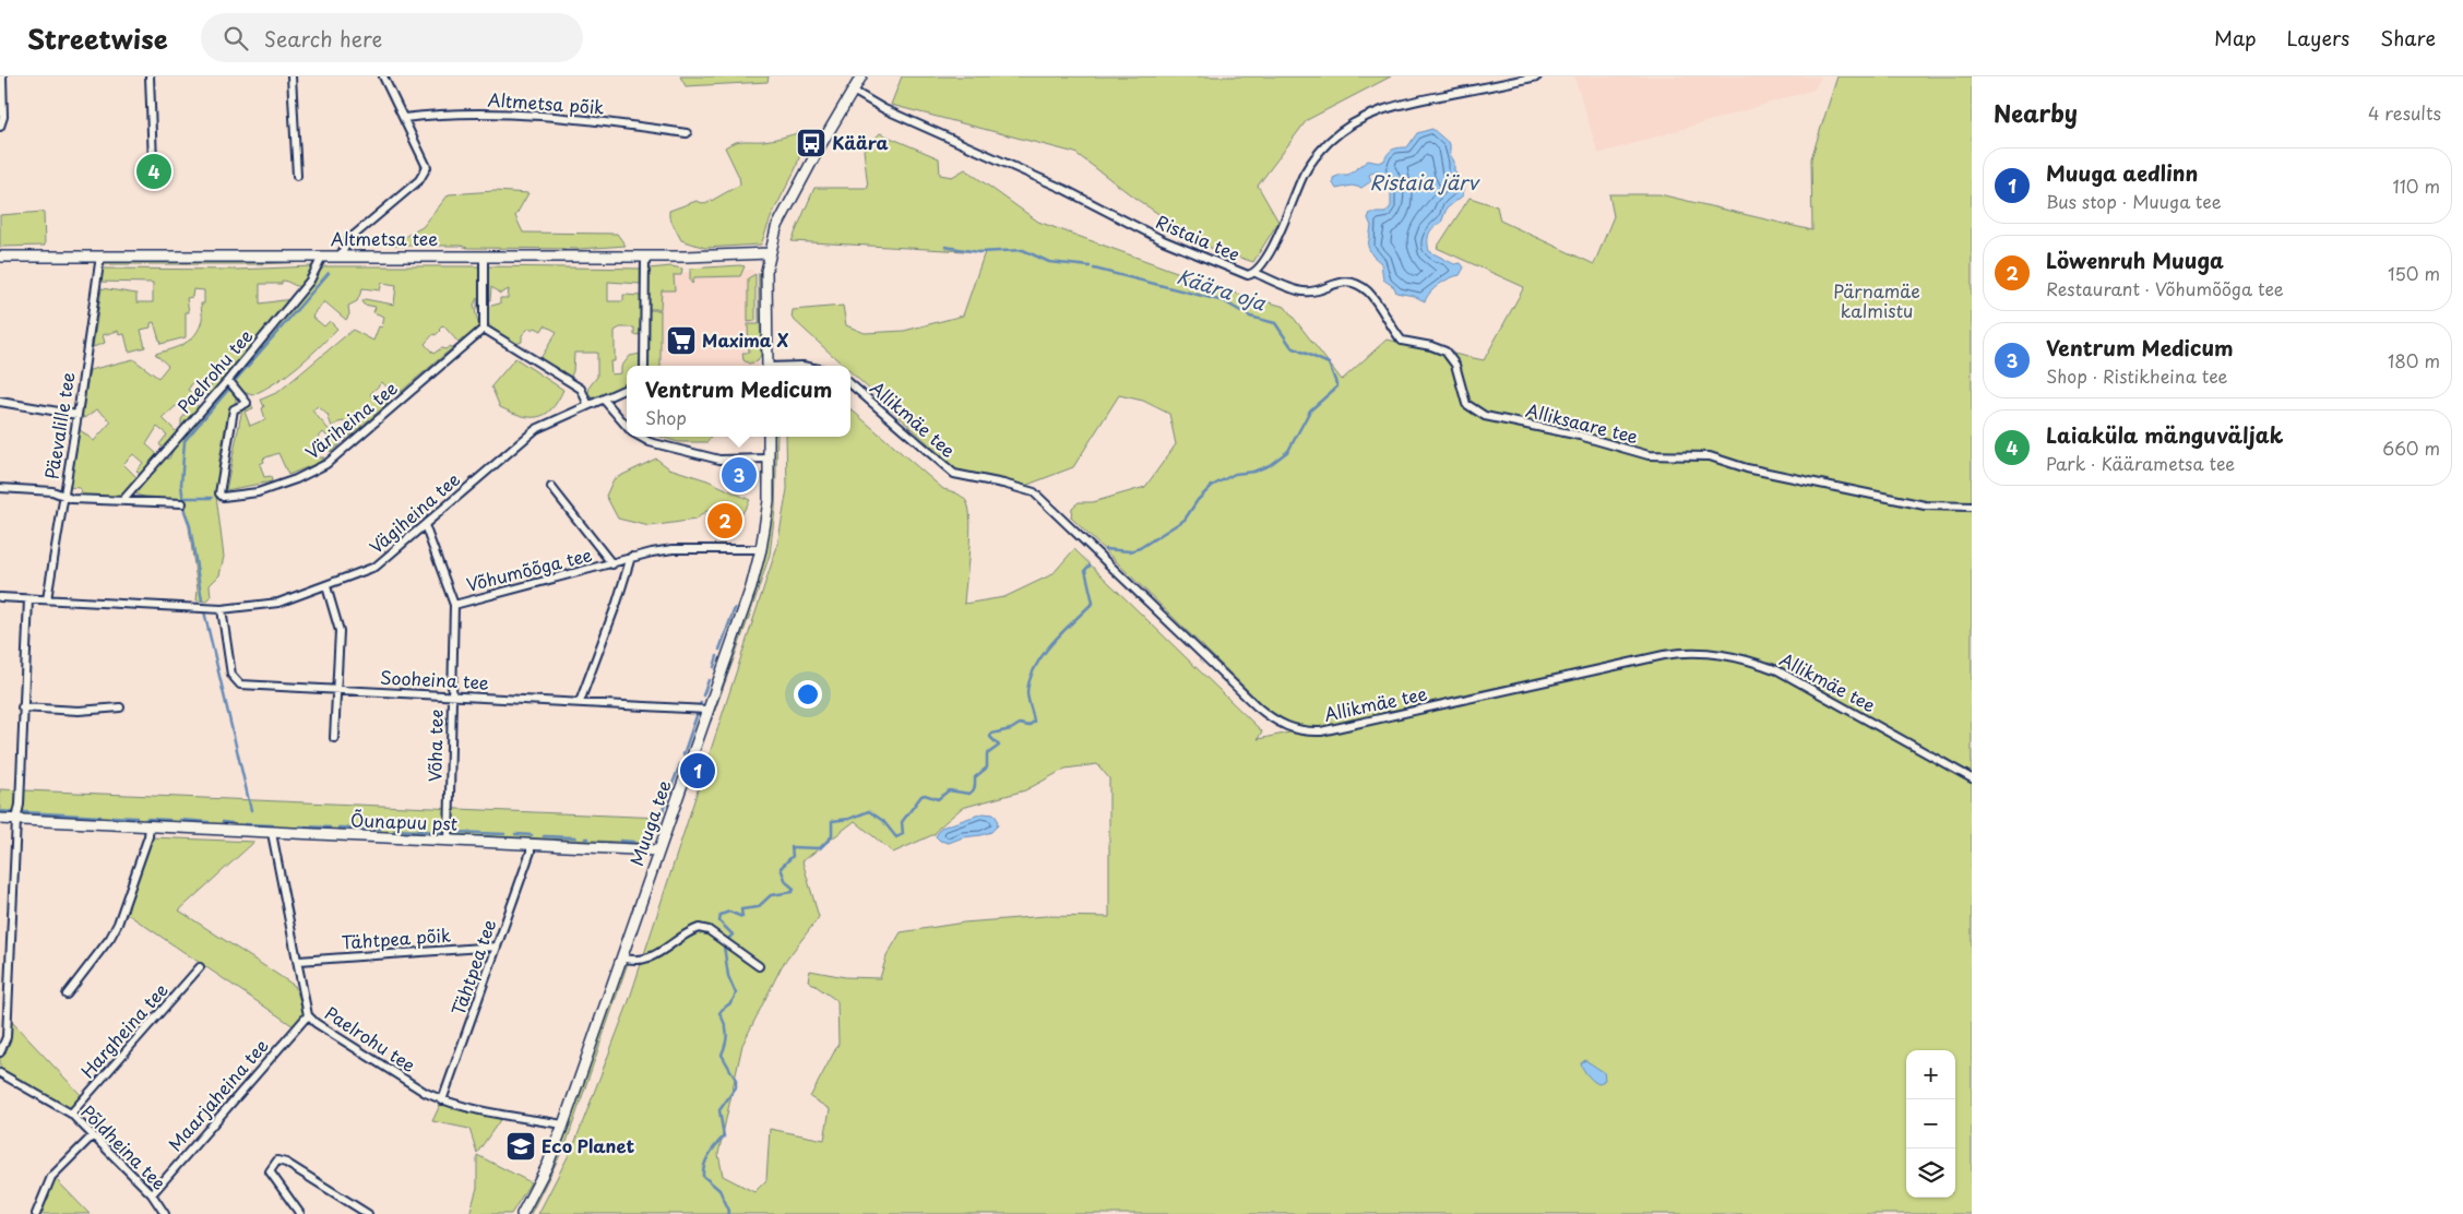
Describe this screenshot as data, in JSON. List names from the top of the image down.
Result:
{
  "streets": {
    "street": [
      "Altmetsa põik",
      "Ristaia tee",
      "Altmetsa tee",
      "Paelrohu tee",
      "Allikmäe tee",
      "Väriheina tee",
      "Alliksaare tee",
      "Päevalille tee",
      "Vägiheina tee",
      "Võhumõõga tee",
      "Sooheina tee",
      "Võha tee",
      "Õunapuu pst",
      "Muuga tee",
      "Tähtpea põik",
      "Tähtpea tee",
      "Hargheina tee",
      "Maarjaheina tee",
      "Põldheina tee"
    ]
  },
  "crossings": [
    ["Ristaia tee", "Alliksaare tee"],
    ["Altmetsa tee", "Paelrohu tee"],
    ["Altmetsa tee", "Päevalille tee"],
    ["Paelrohu tee", "Väriheina tee"],
    ["Paelrohu tee", "Õunapuu pst"],
    ["Paelrohu tee", "Muuga tee"],
    ["Paelrohu tee", "Tähtpea põik"],
    ["Paelrohu tee", "Tähtpea tee"],
    ["Paelrohu tee", "Maarjaheina tee"],
    ["Päevalille tee", "Vägiheina tee"],
    ["Vägiheina tee", "Sooheina tee"],
    ["Vägiheina tee", "Võha tee"],
    ["Võhumõõga tee", "Võha tee"],
    ["Võhumõõga tee", "Muuga tee"],
    ["Sooheina tee", "Võha tee"],
    ["Sooheina tee", "Muuga tee"],
    ["Võha tee", "Õunapuu pst"],
    ["Õunapuu pst", "Muuga tee"],
    ["Õunapuu pst", "Tähtpea tee"],
    ["Tähtpea põik", "Tähtpea tee"],
    ["Hargheina tee", "Põldheina tee"],
    ["Maarjaheina tee", "Põldheina tee"]
  ],
  "water": ["Ristaia järv", "Käära oja"],
  "parks": ["Pärnamäe kalmistu"],
  "places": {
    "bus stop": ["Käära"],
    "supermarket": ["Maxima X"],
    "school or university": ["Eco Planet"]
  },
  "page": {
    "header": "Streetwise",
    "search": "Search here",
    "nav": ["Map", "Layers", "Share"],
    "heading": ["Nearby", "4 results"],
    "list": [
      {
        "mark": "1",
        "name": "Muuga aedlinn",
        "note": "Bus stop · Muuga tee",
        "value": "110 m"
      },
      {
        "mark": "2",
        "name": "Löwenruh Muuga",
        "note": "Restaurant · Võhumõõga tee",
        "value": "150 m"
      },
      {
        "mark": "3",
        "name": "Ventrum Medicum",
        "note": "Shop · Ristikheina tee",
        "value": "180 m"
      },
      {
        "mark": "4",
        "name": "Laiaküla mänguväljak",
        "note": "Park · Käärametsa tee",
        "value": "660 m"
      }
    ],
    "pins": [
      "4",
      "3",
      "2",
      "1"
    ],
    "popup": ["Ventrum Medicum", "Shop"],
    "map_buttons": ["+", "−"]
  }
}
